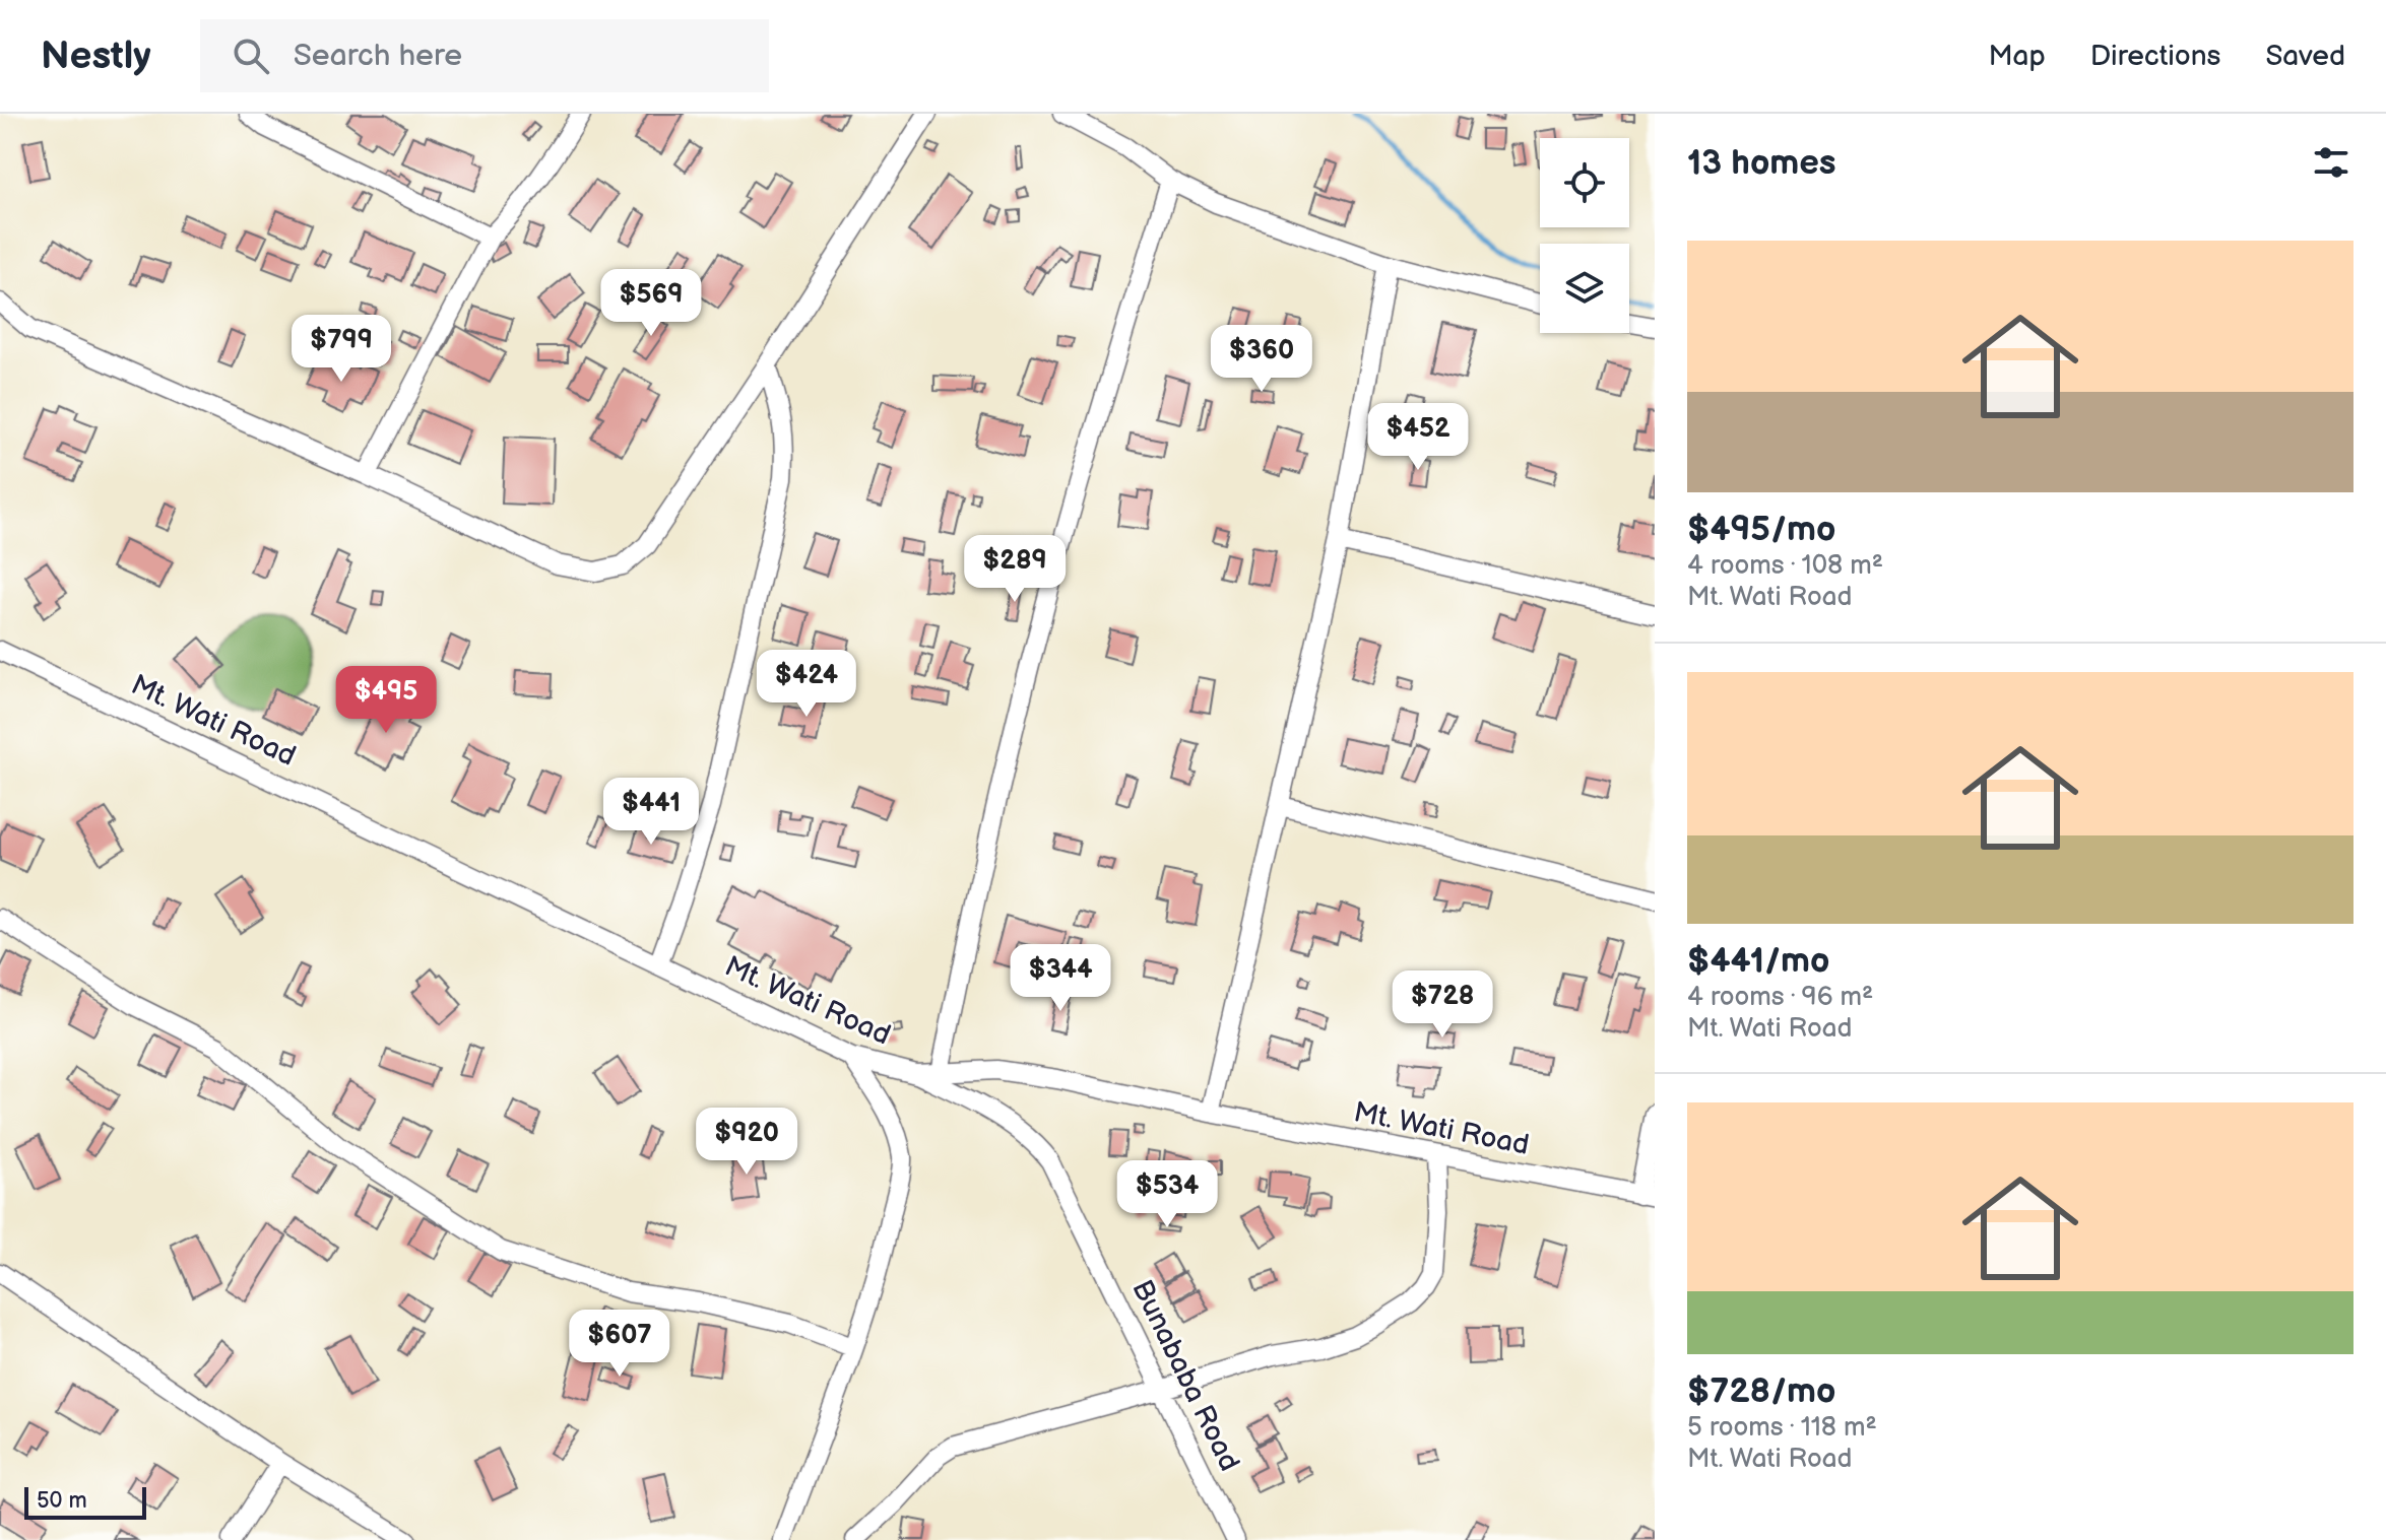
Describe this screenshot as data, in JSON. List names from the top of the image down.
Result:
{
  "streets": {
    "street": ["Mt. Wati Road", "Bunababa Road"]
  },
  "crossings": [
    ["Mt. Wati Road", "Bunababa Road"]
  ],
  "scale_bar": "50 m",
  "page": {
    "header": "Nestly",
    "search": "Search here",
    "nav": ["Map", "Directions", "Saved"],
    "heading": "13 homes",
    "list": [
      {
        "name": "$495/mo",
        "note": "4 rooms · 108 m² · Mt. Wati Road"
      },
      {
        "name": "$441/mo",
        "note": "4 rooms · 96 m² · Mt. Wati Road"
      },
      {
        "name": "$728/mo",
        "note": "5 rooms · 118 m² · Mt. Wati Road"
      }
    ],
    "price": [
      "$569",
      "$799",
      "$360",
      "$452",
      "$289",
      "$424",
      "$495",
      "$441",
      "$344",
      "$728",
      "$920",
      "$534",
      "$607"
    ],
    "scale": "50 m"
  }
}
